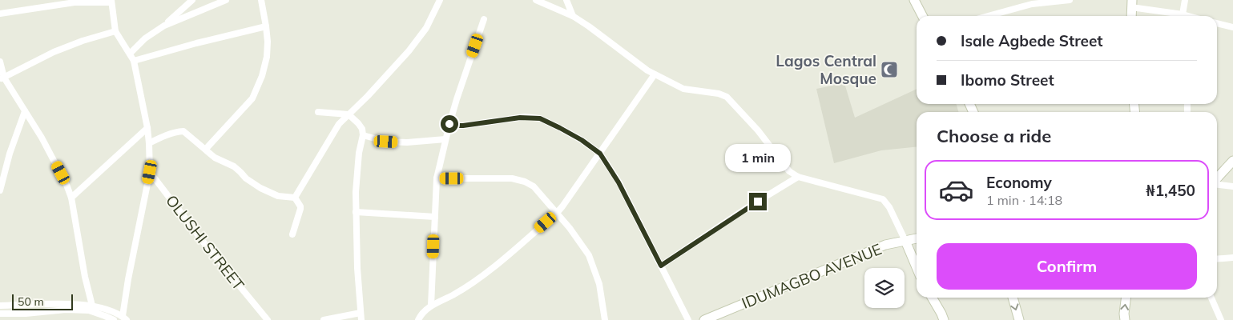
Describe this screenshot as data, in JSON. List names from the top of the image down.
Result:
{
  "streets": {
    "main road": ["IDUMAGBO AVENUE"],
    "street": ["OLUSHI STREET"]
  },
  "places": {
    "mosque": ["Lagos Central Mosque"]
  },
  "scale_bar": "50 m",
  "page": {
    "banner": ["Isale Agbede Street", "Ibomo Street"],
    "heading": "Choose a ride",
    "bubble": "1 min",
    "list": [
      {
        "name": "Economy",
        "note": "1 min · 14:18",
        "value": "₦1,450"
      }
    ],
    "buttons": "Confirm",
    "scale": "50 m"
  }
}
